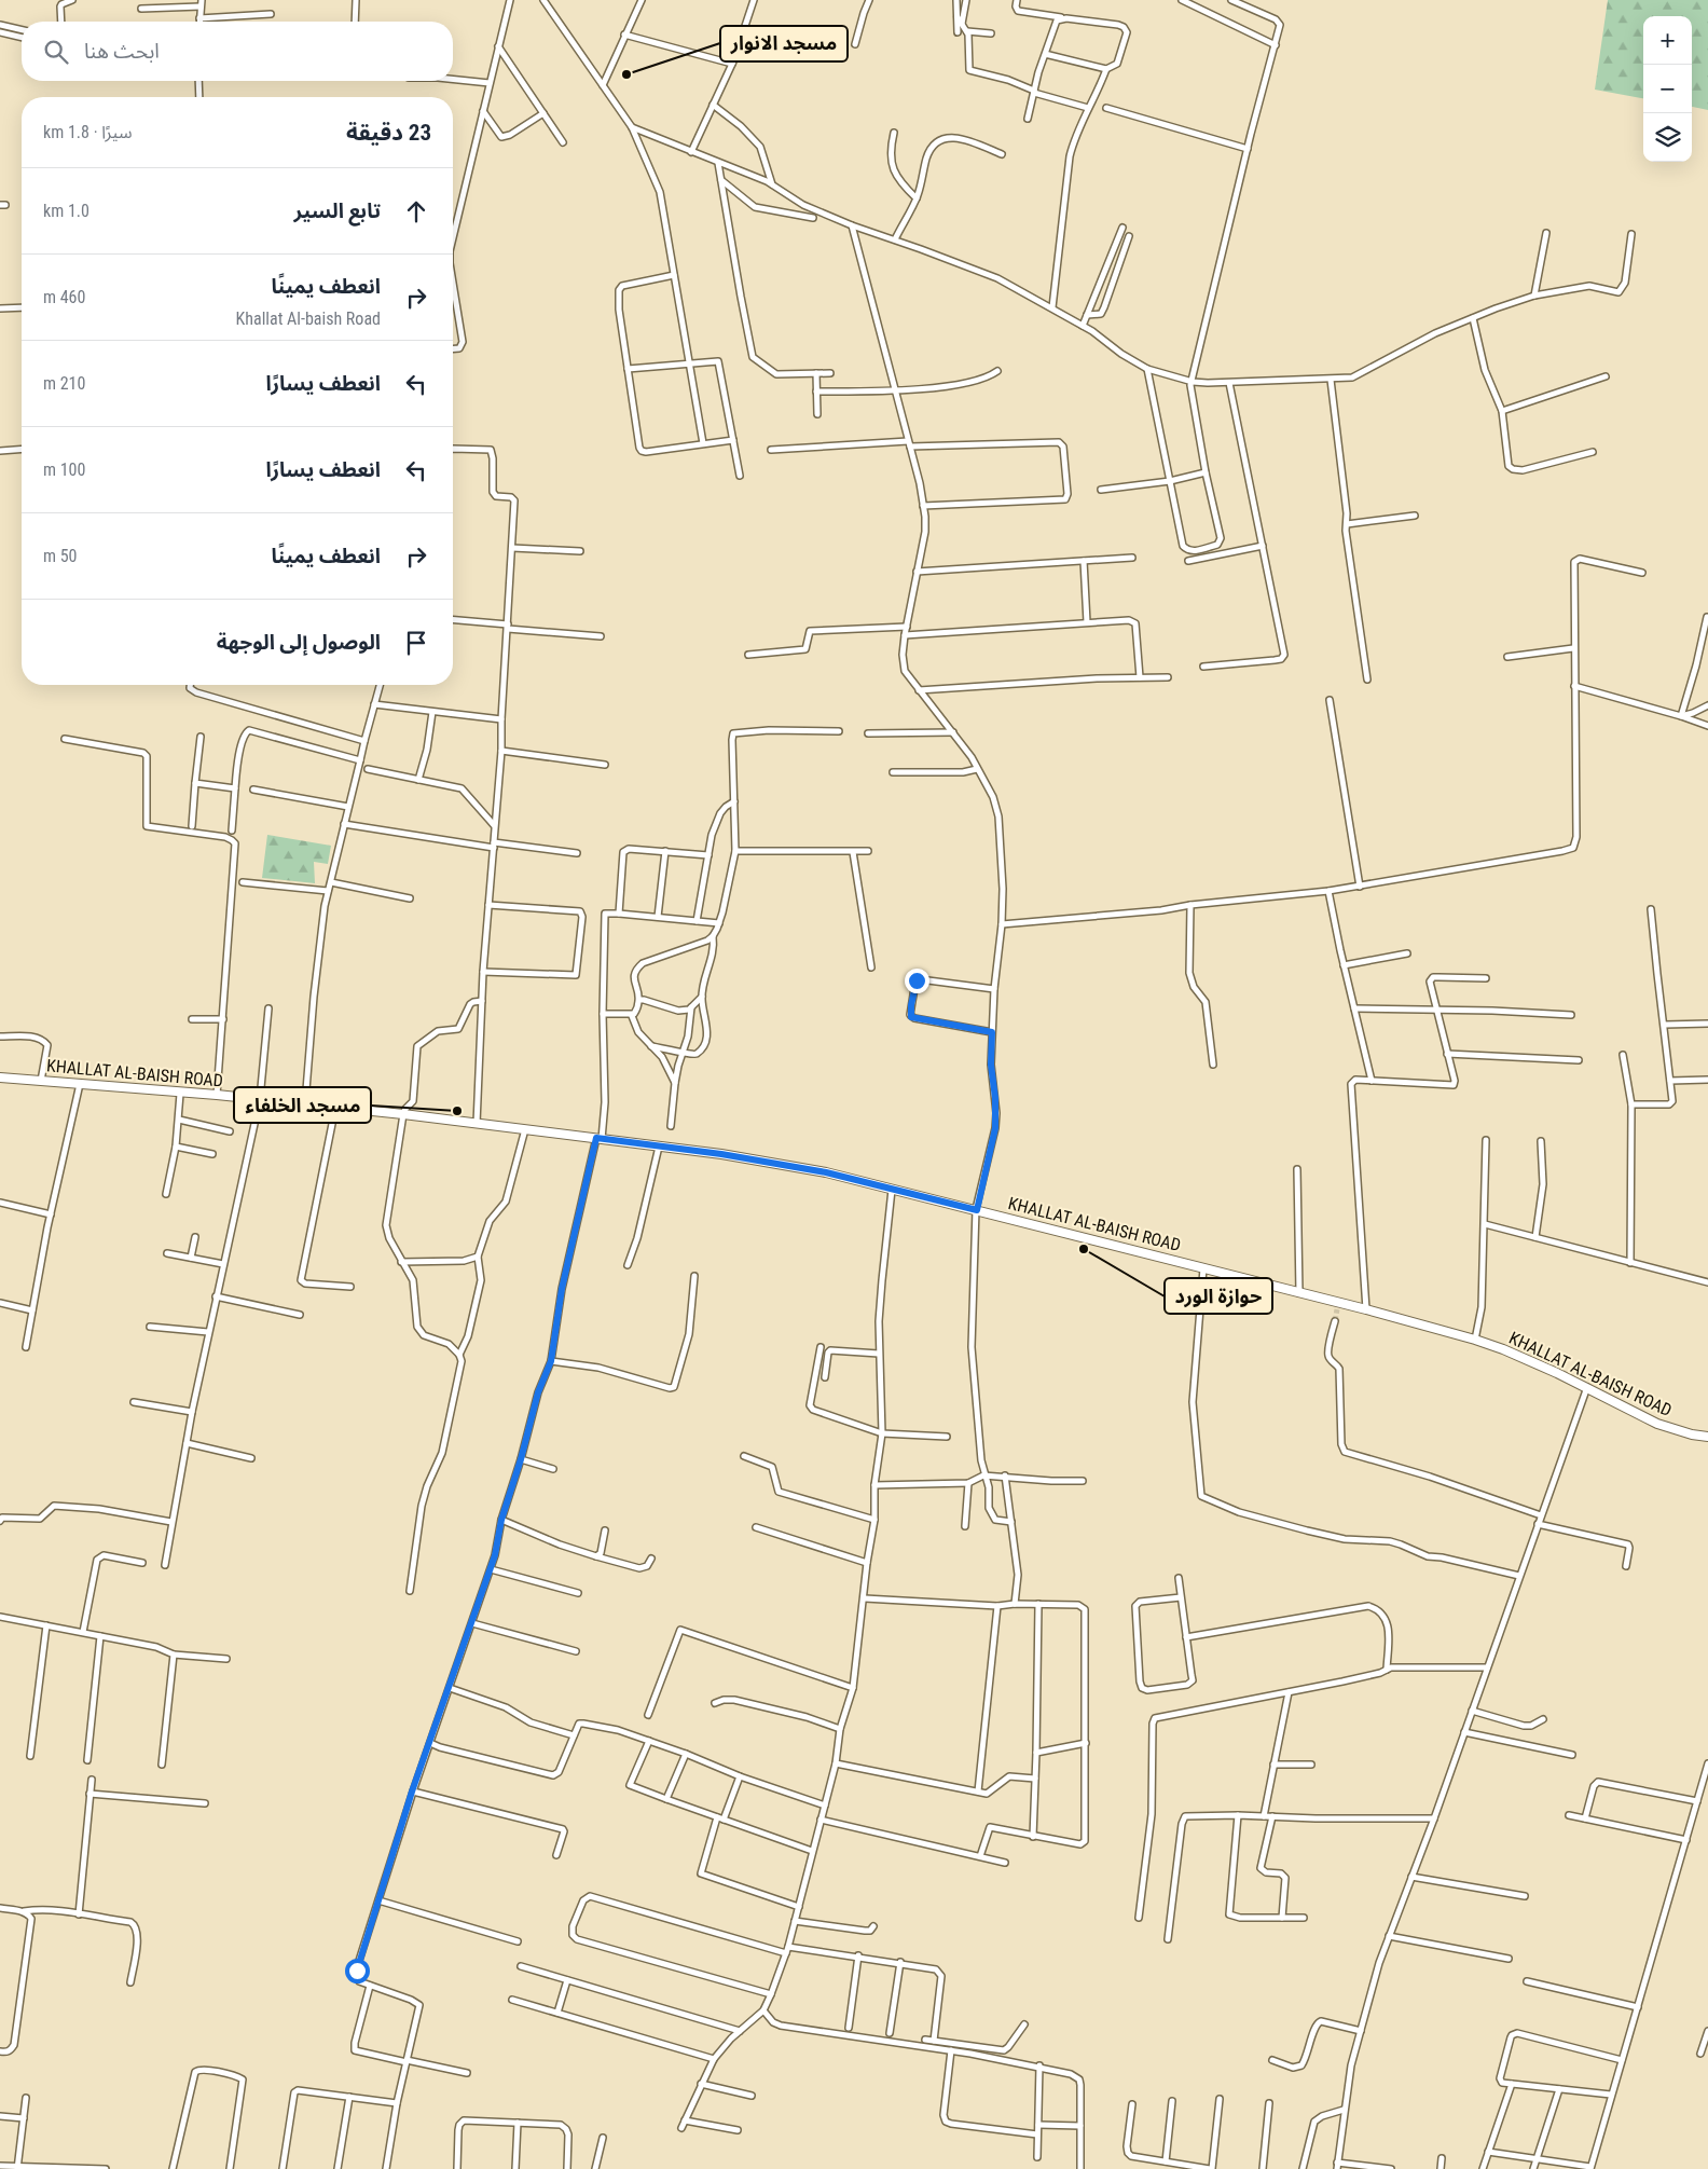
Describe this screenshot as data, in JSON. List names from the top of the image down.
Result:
{
  "streets": {
    "street": ["KHALLAT AL-BAISH ROAD"]
  },
  "places": ["مسجد الانوار", "مسجد الخلفاء", "حوازة الورد"],
  "page": {
    "map_buttons": ["+", "−"],
    "search": "ابحث هنا",
    "heading": ["23 دقيقة", "سيرًا · 1.8 km"],
    "list": [
      ["تابع السير", "1.0 km"],
      ["انعطف يمينًا", "Khallat Al-baish Road", "460 m"],
      ["انعطف يسارًا", "210 m"],
      ["انعطف يسارًا", "100 m"],
      ["انعطف يمينًا", "50 m"],
      "الوصول إلى الوجهة"
    ]
  }
}
